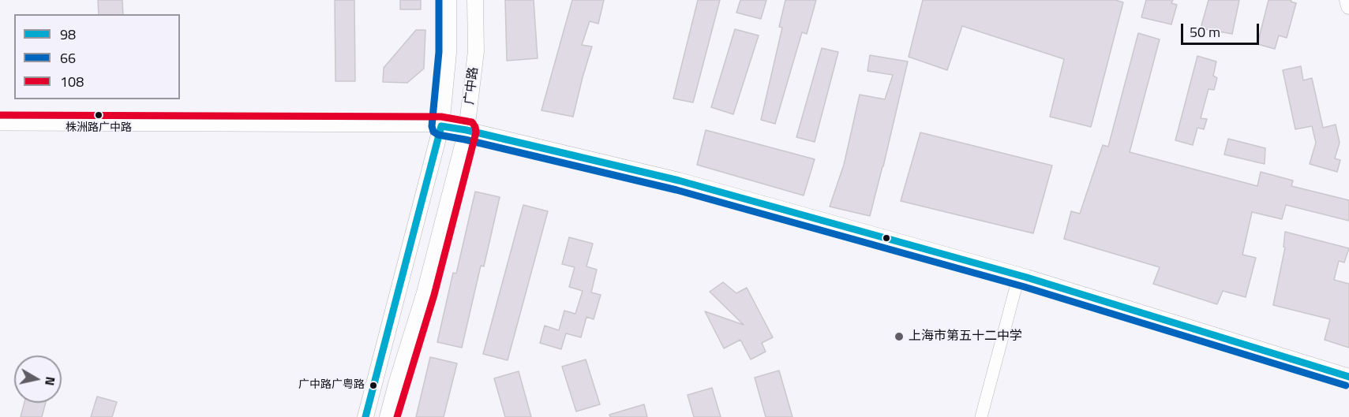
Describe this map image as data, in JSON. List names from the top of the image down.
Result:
{
  "streets": {
    "main road": ["广中路"]
  },
  "places": ["株洲路广中路", "上海市第五十二中学", "广中路广粤路"],
  "lines": ["transit line 66", "transit line 108", "transit line 98"],
  "legend": ["98", "66", "108"],
  "scale_bar": "50 m",
  "north": "right"
}
